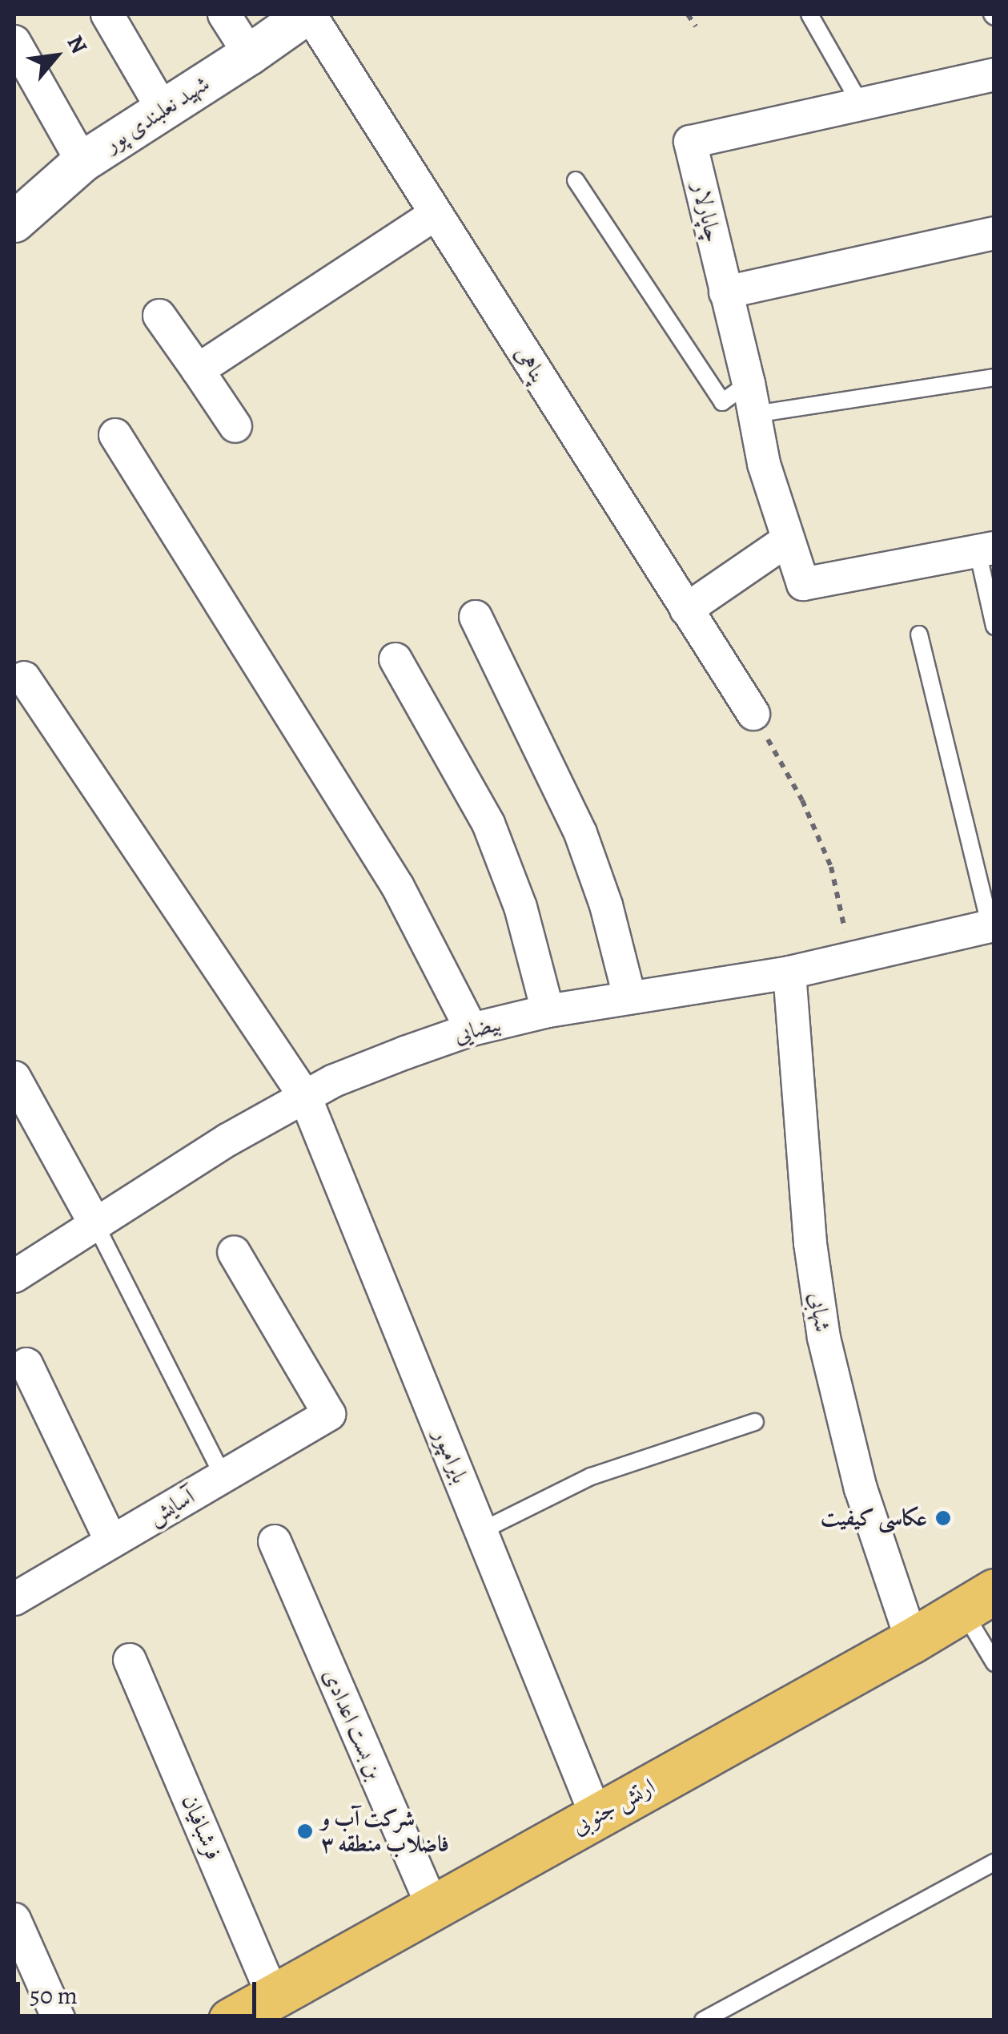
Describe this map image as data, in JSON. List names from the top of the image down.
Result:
{
  "streets": {
    "main road": ["ارتش جنوبی"],
    "street": [
      "شهید نعلبندی پور",
      "چاپارلار",
      "پناهی",
      "بیضایی",
      "شهابی",
      "بایرامپور",
      "آسایش",
      "بن بست اعدادی",
      "فرشبافیان"
    ]
  },
  "crossings": [
    ["شهید نعلبندی پور", "پناهی"],
    ["بیضایی", "شهابی"],
    ["بیضایی", "بایرامپور"],
    ["شهابی", "ارتش جنوبی"],
    ["بایرامپور", "ارتش جنوبی"],
    ["بن بست اعدادی", "ارتش جنوبی"],
    ["ارتش جنوبی", "فرشبافیان"]
  ],
  "places": ["عکاسی کیفیت", "شرکت آب و فاضلاب منطقه ۳"],
  "scale_bar": "50 m",
  "north": "top right"
}
